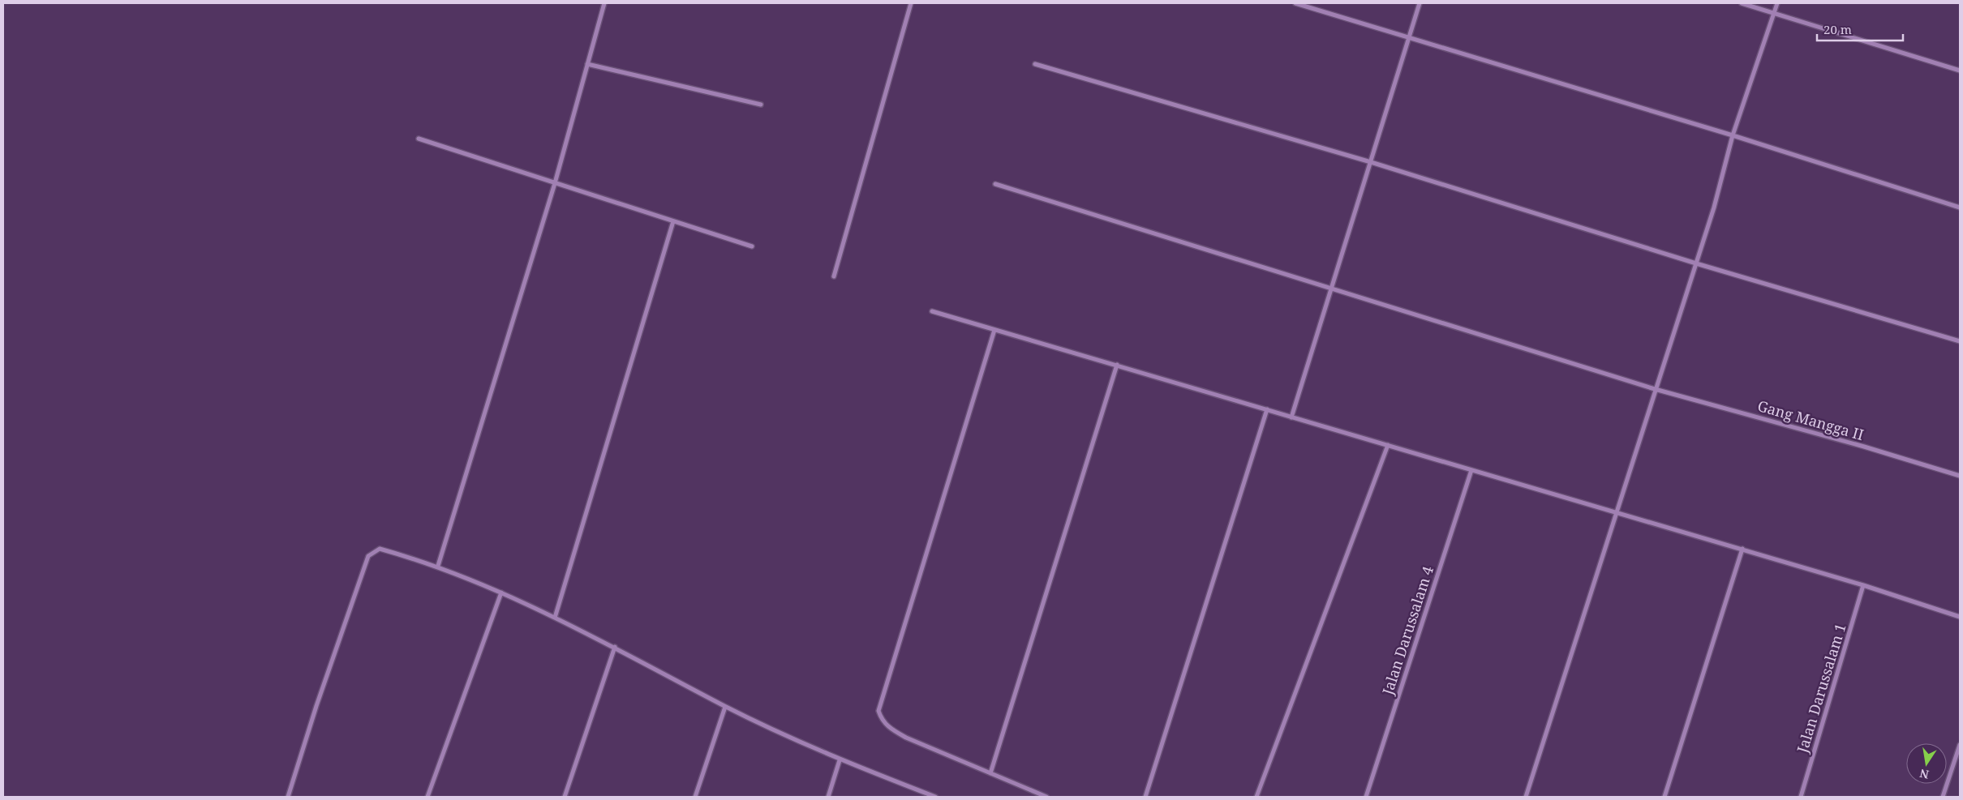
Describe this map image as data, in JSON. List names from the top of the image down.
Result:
{
  "streets": {
    "street": ["Gang Mangga II", "Jalan Darussalam 4", "Jalan Darussalam 1"]
  },
  "scale_bar": "20 m",
  "north": "bottom"
}
